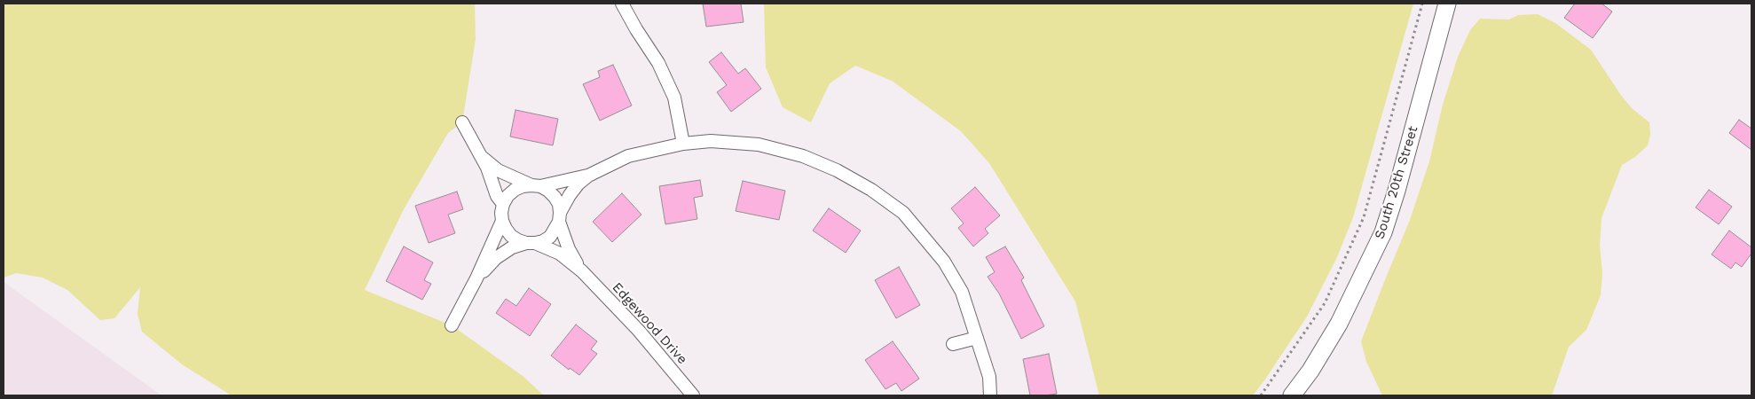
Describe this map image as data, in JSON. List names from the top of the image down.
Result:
{
  "streets": {
    "main road": ["South 20th Street"],
    "street": ["Edgewood Drive"]
  }
}
